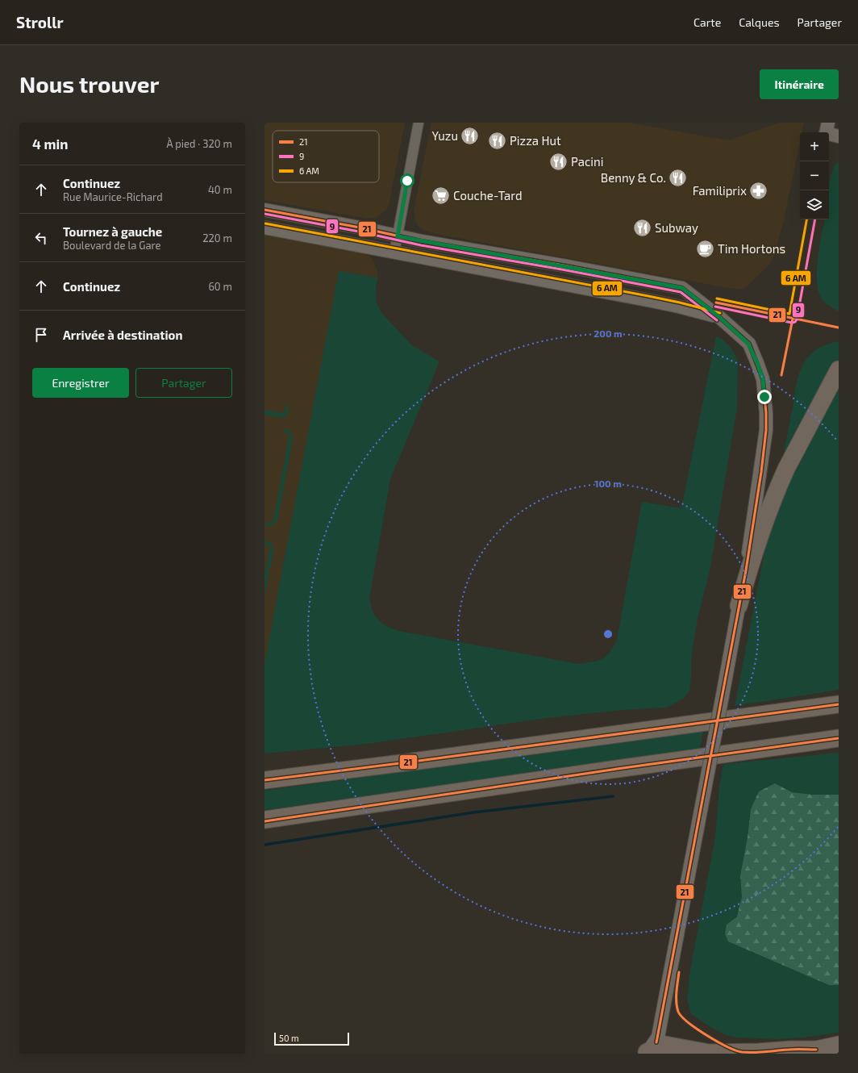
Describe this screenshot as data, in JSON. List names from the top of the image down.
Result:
{
  "places": {
    "restaurant": [
      "Yuzu",
      "Pizza Hut",
      "Pacini",
      "Benny & Co.",
      "Subway"
    ],
    "pharmacy": ["Familiprix"],
    "supermarket": ["Couche-Tard"],
    "cafe": ["Tim Hortons"]
  },
  "lines": ["transit line 21", "transit line 9"],
  "legend": ["21", "9", "6 AM"],
  "scale_bar": "50 m",
  "page": {
    "header": "Strollr",
    "nav": ["Carte", "Calques", "Partager"],
    "buttons": [
      "Itinéraire",
      ["Enregistrer", "Partager"]
    ],
    "title": "Nous trouver",
    "heading": ["4 min", "À pied · 320 m"],
    "map_buttons": ["+", "−"],
    "list": [
      ["Continuez", "Rue Maurice-Richard", "40 m"],
      ["Tournez à gauche", "Boulevard de la Gare", "220 m"],
      ["Continuez", "60 m"],
      "Arrivée à destination"
    ],
    "scale": "50 m"
  },
  "rings": ["200 m", "100 m"]
}
